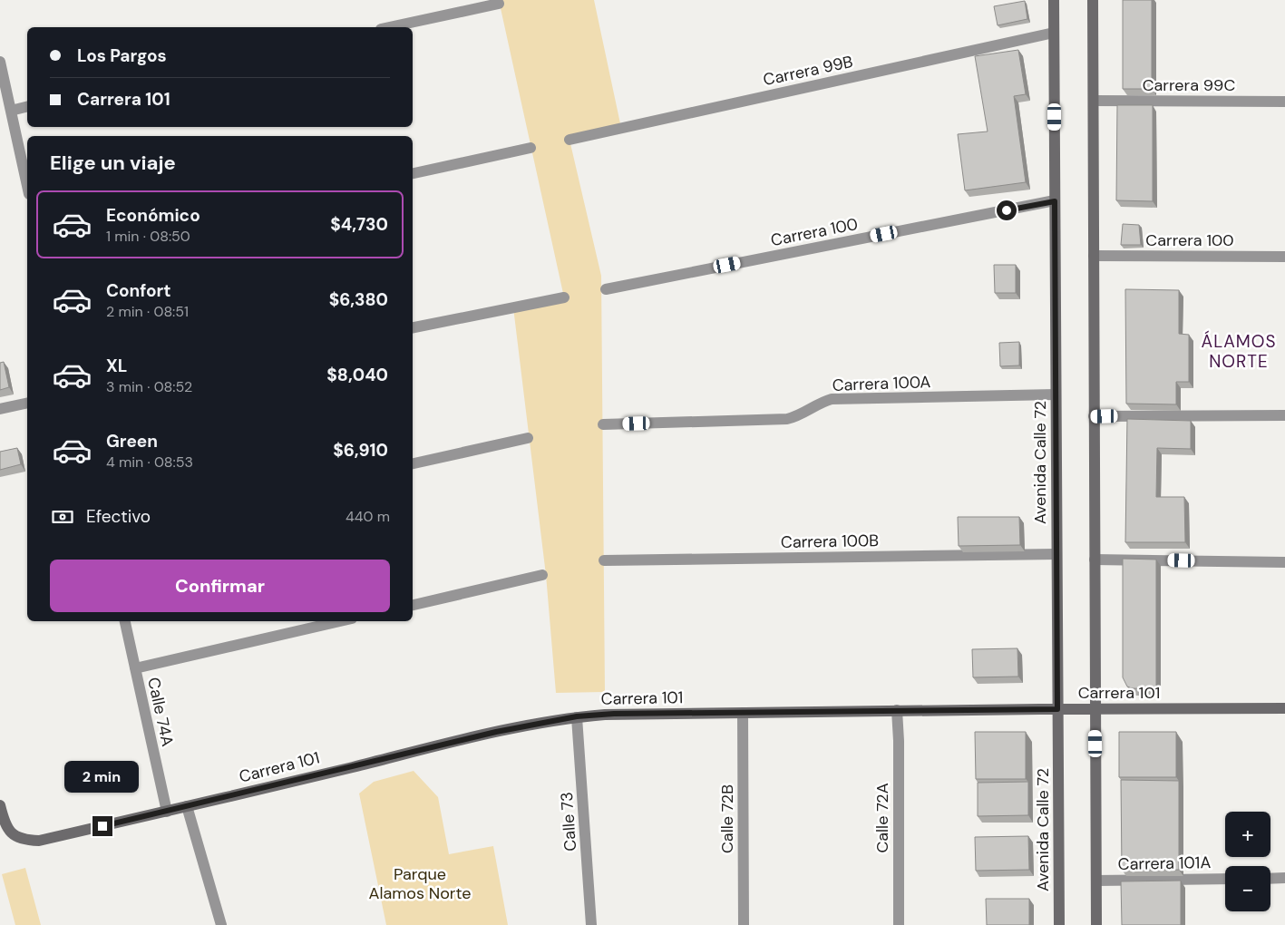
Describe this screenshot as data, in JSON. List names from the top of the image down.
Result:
{
  "streets": {
    "main road": ["Avenida Calle 72", "Carrera 101"],
    "street": [
      "Carrera 99B",
      "Carrera 99C",
      "Carrera 100",
      "Carrera 100A",
      "Carrera 100B",
      "Calle 74A",
      "Calle 72A",
      "Calle 72B",
      "Calle 73",
      "Carrera 101A"
    ]
  },
  "crossings": [
    ["Carrera 99B", "Avenida Calle 72"],
    ["Carrera 100", "Avenida Calle 72"],
    ["Carrera 100A", "Avenida Calle 72"],
    ["Avenida Calle 72", "Carrera 100B"],
    ["Avenida Calle 72", "Carrera 101"],
    ["Carrera 101", "Calle 74A"],
    ["Carrera 101", "Calle 72A"],
    ["Carrera 101", "Calle 72B"],
    ["Carrera 101", "Calle 73"]
  ],
  "districts": ["ÁLAMOS NORTE"],
  "parks": ["Parque Alamos Norte"],
  "page": {
    "banner": ["Los Pargos", "Carrera 101"],
    "heading": "Elige un viaje",
    "list": [
      {
        "name": "Económico",
        "note": "1 min · 08:50",
        "value": "$4,730"
      },
      {
        "name": "Confort",
        "note": "2 min · 08:51",
        "value": "$6,380"
      },
      {
        "name": "XL",
        "note": "3 min · 08:52",
        "value": "$8,040"
      },
      {
        "name": "Green",
        "note": "4 min · 08:53",
        "value": "$6,910"
      }
    ],
    "pay": ["Efectivo", "440 m"],
    "buttons": "Confirmar",
    "bubble": "2 min",
    "map_buttons": ["+", "−"]
  }
}
